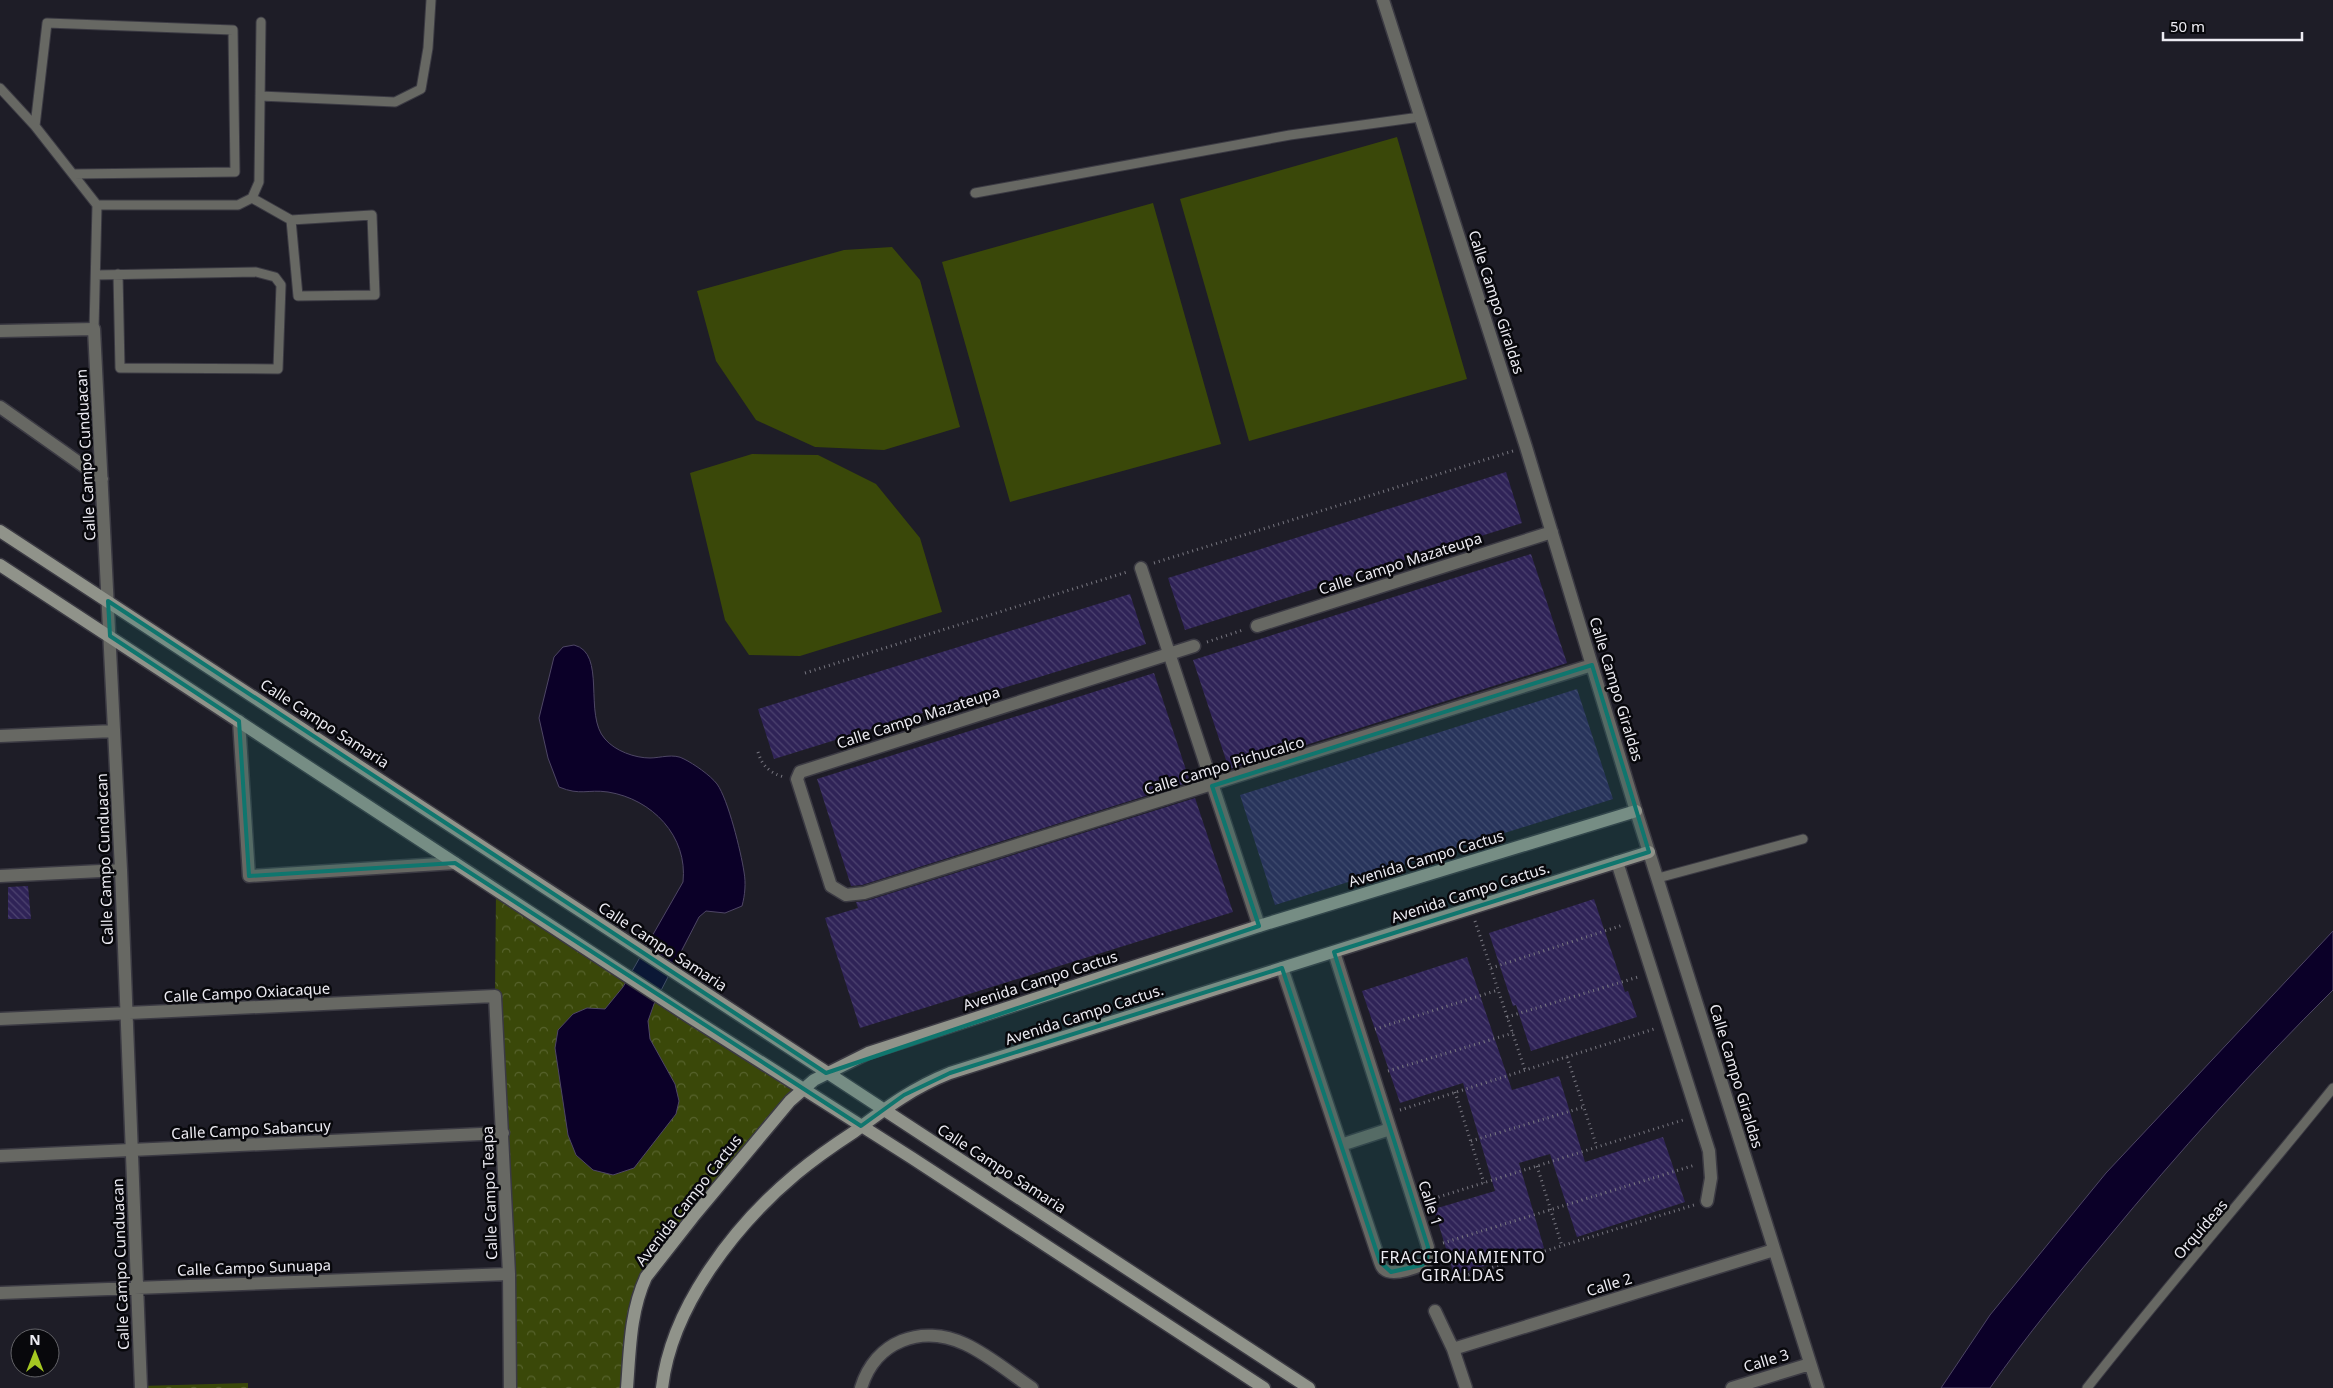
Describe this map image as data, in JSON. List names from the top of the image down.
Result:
{
  "streets": {
    "street": [
      "Calle Campo Giraldas",
      "Calle Campo Cunduacan",
      "Calle Campo Mazateupa",
      "Calle Campo Samaria",
      "Calle Campo Pichucalco",
      "Avenida Campo Cactus",
      "Avenida Campo Cactus.",
      "Calle Campo Oxiacaque",
      "Calle Campo Sabancuy",
      "Calle Campo Teapa",
      "Calle 1",
      "Calle Campo Sunuapa",
      "Calle 2",
      "Calle 3"
    ],
    "lane": ["Orquídeas"]
  },
  "crossings": [
    ["Calle Campo Giraldas", "Calle Campo Mazateupa"],
    ["Calle Campo Giraldas", "Calle Campo Pichucalco"],
    ["Calle Campo Giraldas", "Avenida Campo Cactus"],
    ["Calle Campo Giraldas", "Avenida Campo Cactus."],
    ["Calle Campo Giraldas", "Calle 2"],
    ["Calle Campo Giraldas", "Calle 3"],
    ["Calle Campo Cunduacan", "Calle Campo Samaria"],
    ["Calle Campo Cunduacan", "Calle Campo Oxiacaque"],
    ["Calle Campo Cunduacan", "Calle Campo Sabancuy"],
    ["Calle Campo Cunduacan", "Calle Campo Sunuapa"],
    ["Calle Campo Mazateupa", "Calle Campo Pichucalco"],
    ["Calle Campo Samaria", "Avenida Campo Cactus"],
    ["Calle Campo Samaria", "Avenida Campo Cactus."],
    ["Avenida Campo Cactus.", "Calle 1"],
    ["Calle Campo Oxiacaque", "Calle Campo Teapa"],
    ["Calle Campo Sabancuy", "Calle Campo Teapa"],
    ["Calle Campo Teapa", "Calle Campo Sunuapa"]
  ],
  "districts": ["FRACCIONAMIENTO GIRALDAS"],
  "scale_bar": "50 m",
  "north": "top"
}
